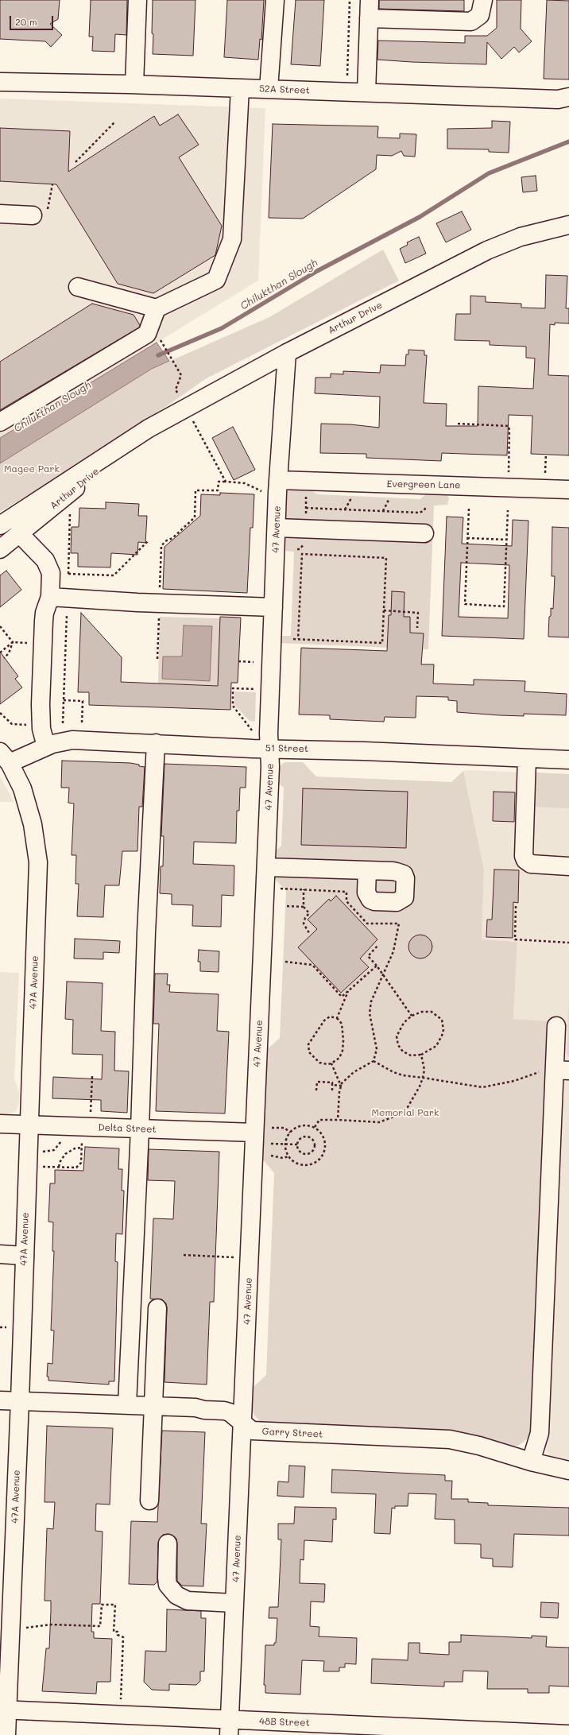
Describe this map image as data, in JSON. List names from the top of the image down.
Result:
{
  "streets": {
    "street": [
      "52A Street",
      "Arthur Drive",
      "Evergreen Lane",
      "47 Avenue",
      "51 Street",
      "47A Avenue",
      "Delta Street",
      "Garry Street",
      "48B Street"
    ]
  },
  "crossings": [
    ["Arthur Drive", "47 Avenue"],
    ["Evergreen Lane", "47 Avenue"],
    ["47 Avenue", "51 Street"],
    ["47 Avenue", "Delta Street"],
    ["47 Avenue", "Garry Street"],
    ["47 Avenue", "48B Street"],
    ["51 Street", "47A Avenue"],
    ["47A Avenue", "Delta Street"],
    ["47A Avenue", "Garry Street"],
    ["47A Avenue", "48B Street"]
  ],
  "water": ["Chilukthan Slough"],
  "parks": ["Magee Park", "Memorial Park"],
  "scale_bar": "20 m"
}
